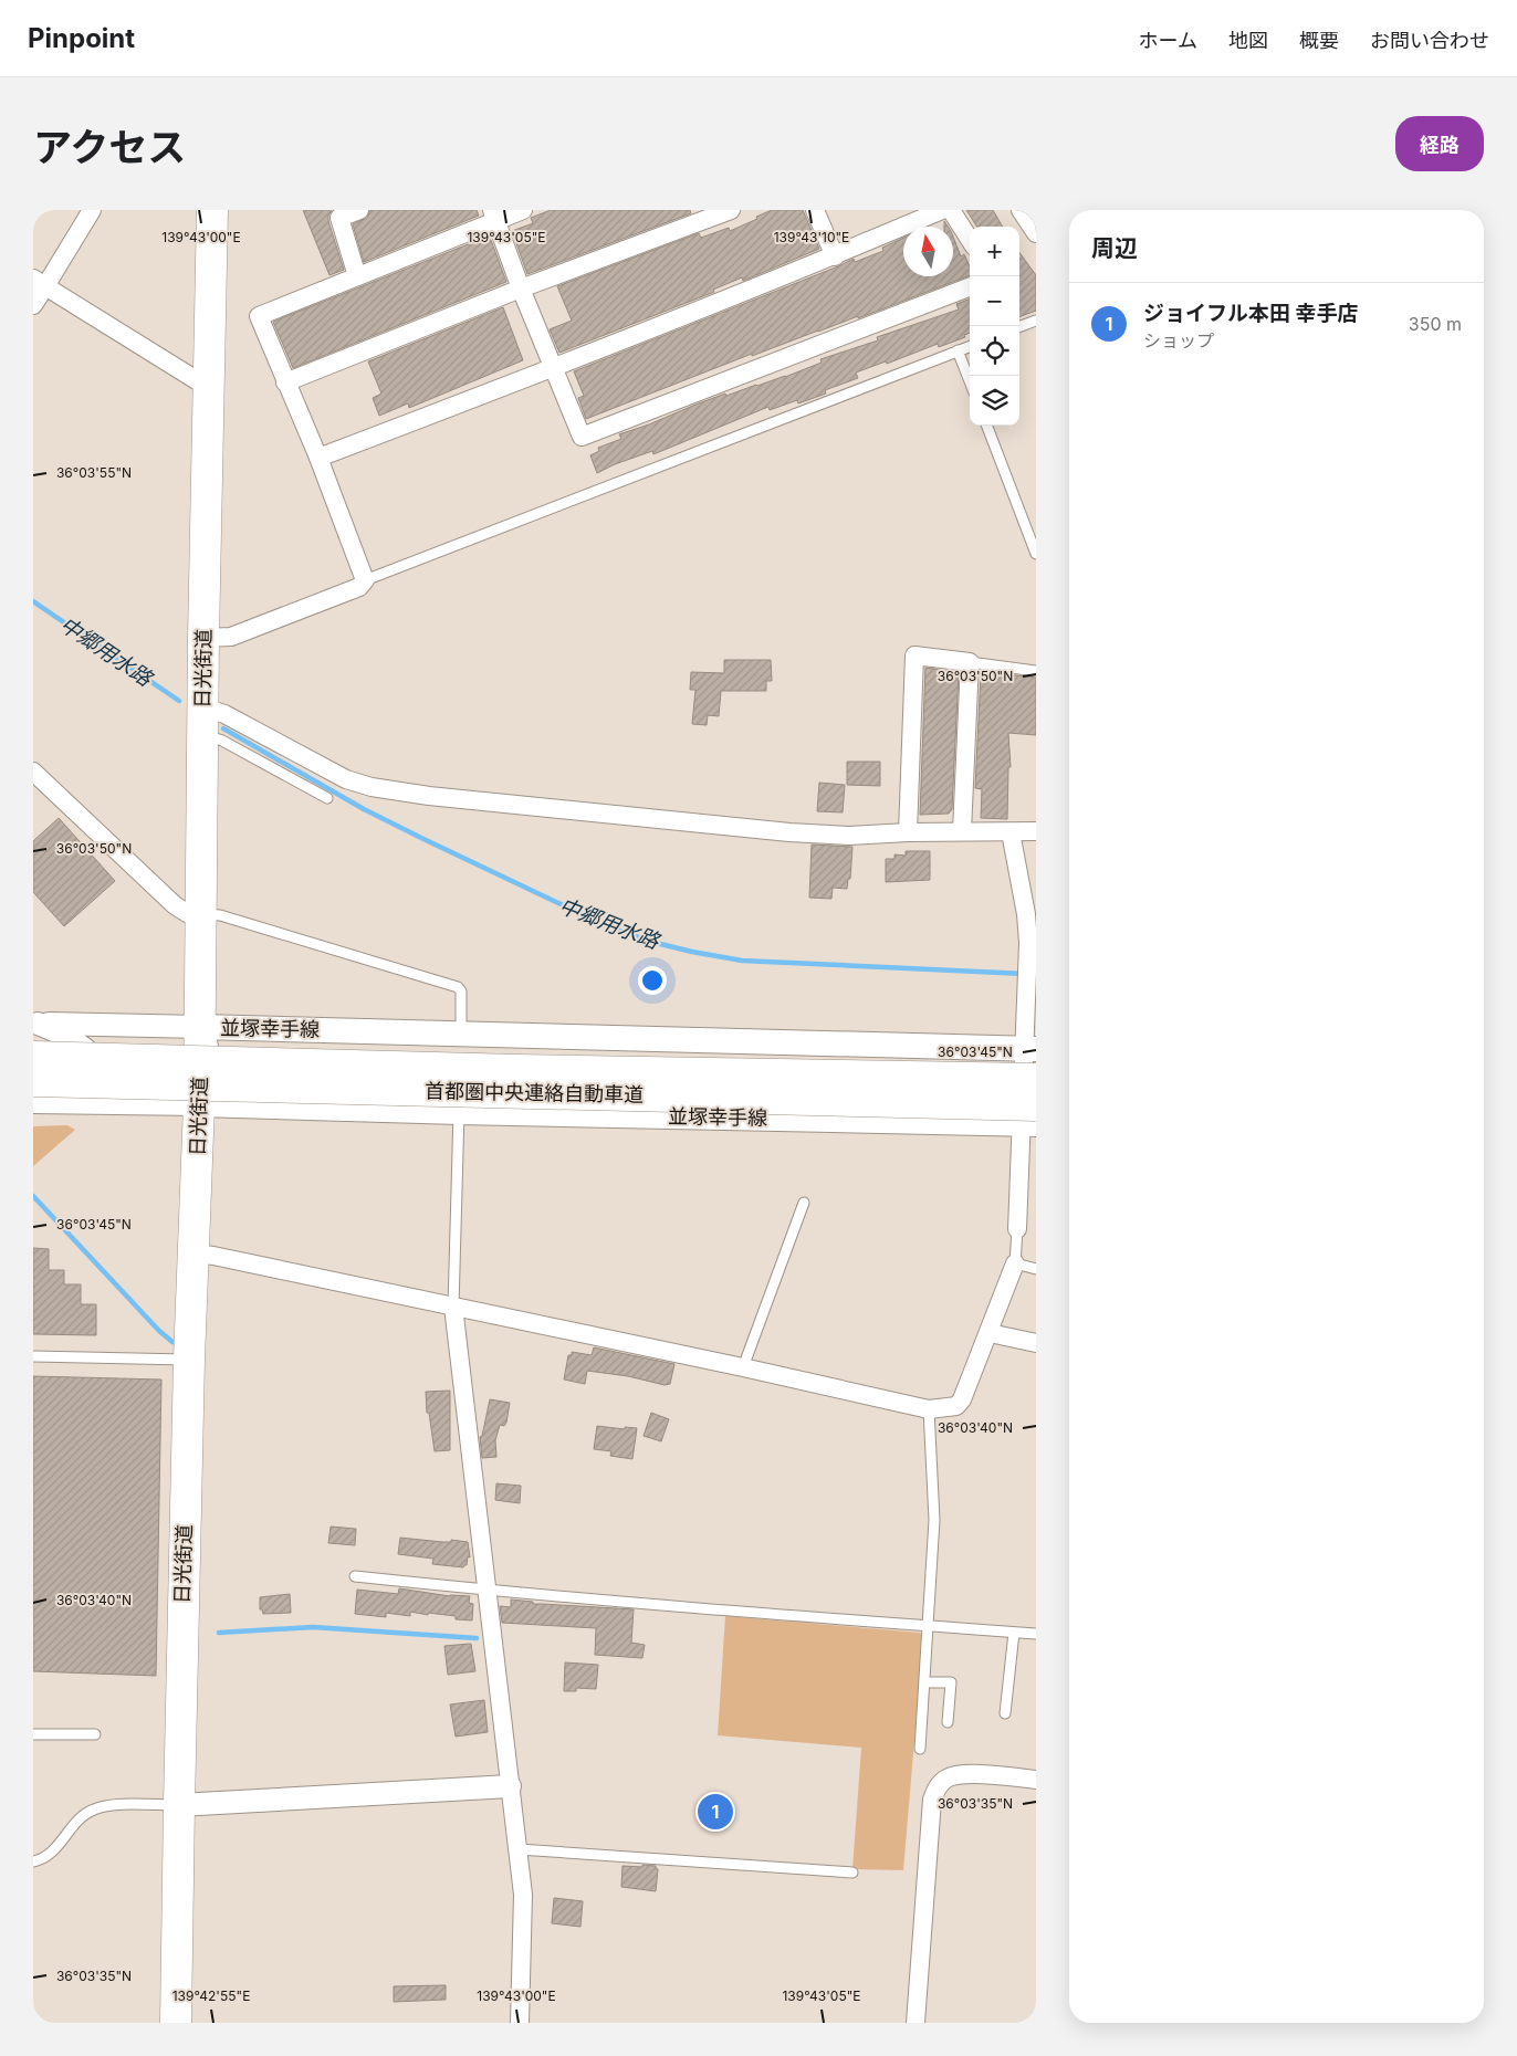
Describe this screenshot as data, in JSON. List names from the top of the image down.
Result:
{
  "streets": {
    "highway": ["日光街道", "首都圏中央連絡自動車道"],
    "main road": ["並塚幸手線"]
  },
  "crossings": [
    ["日光街道", "並塚幸手線"],
    ["並塚幸手線", "首都圏中央連絡自動車道"]
  ],
  "water": ["中郷用水路"],
  "north": "top",
  "page": {
    "header": "Pinpoint",
    "nav": [
      "ホーム",
      "地図",
      "概要",
      "お問い合わせ"
    ],
    "title": "アクセス",
    "buttons": "経路",
    "heading": "周辺",
    "map_buttons": ["+", "−"],
    "list": [
      {
        "mark": "1",
        "name": "ジョイフル本田 幸手店",
        "note": "ショップ",
        "value": "350 m"
      }
    ],
    "pins": "1"
  },
  "coordinates": [
    "139°43'00\"E",
    "139°43'05\"E",
    "139°43'10\"E",
    "36°03'55\"N",
    "36°03'50\"N",
    "36°03'45\"N",
    "36°03'40\"N",
    "36°03'35\"N",
    "139°42'55\"E"
  ]
}
